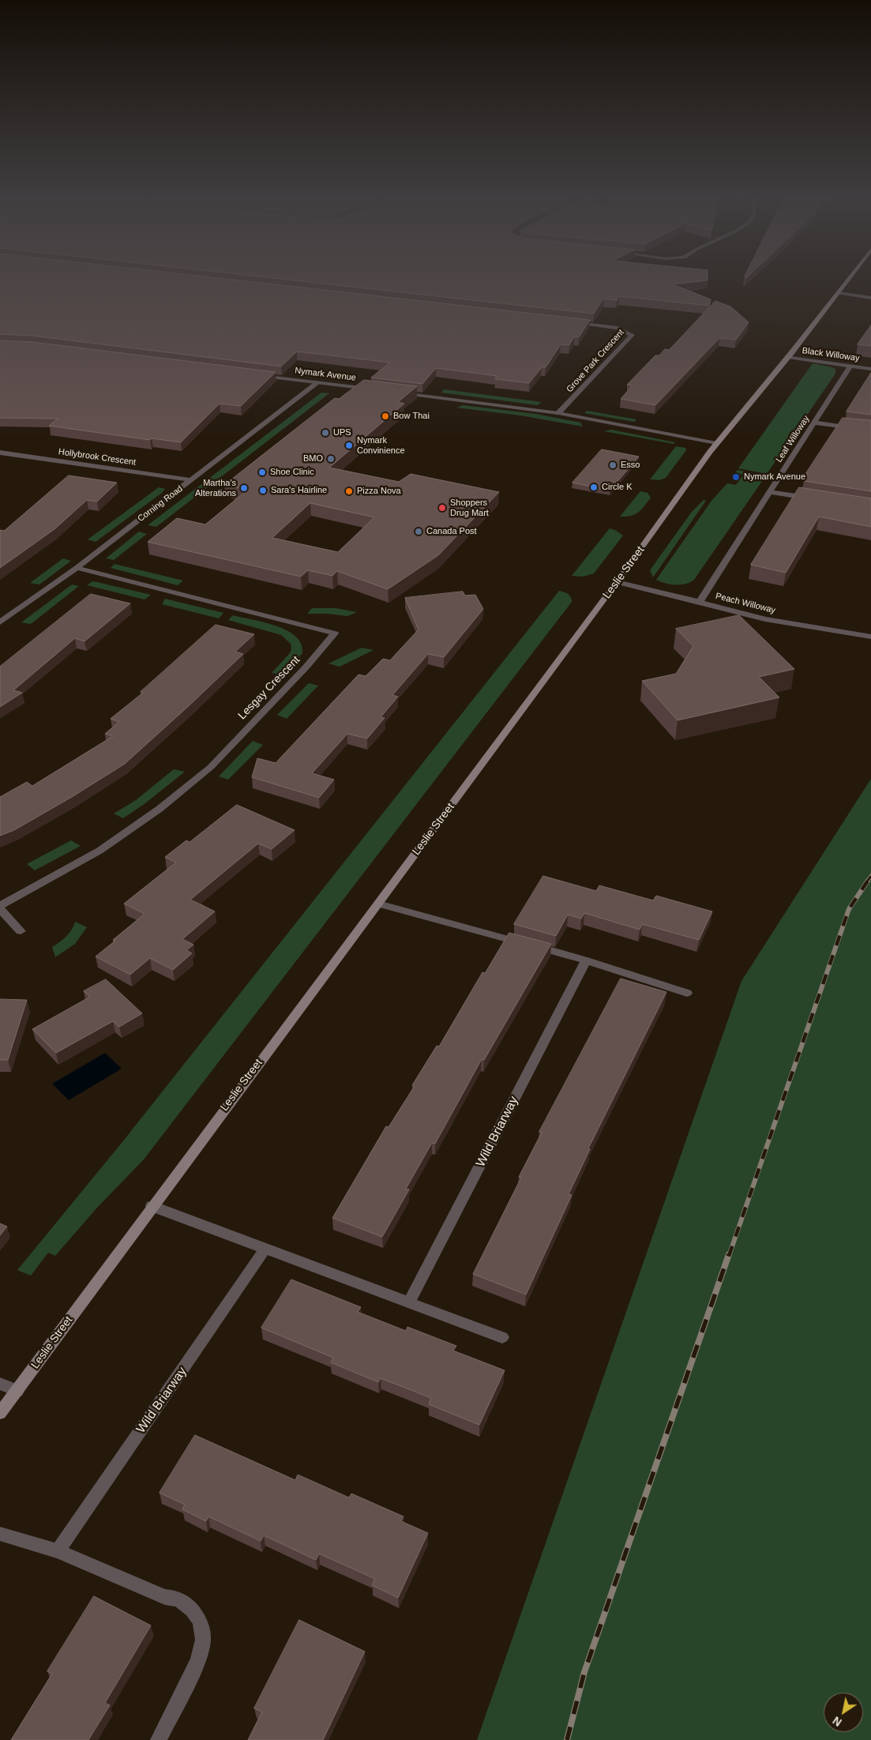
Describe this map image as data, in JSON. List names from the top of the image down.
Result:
{
  "streets": {
    "main road": ["Leslie Street"],
    "street": [
      "Black Willoway",
      "Grove Park Crescent",
      "Nymark Avenue",
      "Leaf Willoway",
      "Hollybrook Crescent",
      "Corning Road",
      "Peach Willoway",
      "Lesgay Crescent",
      "Wild Briarway"
    ]
  },
  "crossings": [
    ["Black Willoway", "Leaf Willoway"],
    ["Black Willoway", "Leslie Street"],
    ["Nymark Avenue", "Corning Road"],
    ["Leaf Willoway", "Peach Willoway"],
    ["Hollybrook Crescent", "Corning Road"],
    ["Corning Road", "Lesgay Crescent"],
    ["Leslie Street", "Peach Willoway"]
  ],
  "places": [
    "Bow Thai",
    "UPS",
    "Nymark Convinience",
    "BMO",
    "Esso",
    "Shoe Clinic",
    "Nymark Avenue",
    "Circle K",
    "Martha's Alterations",
    "Sara's Hairline",
    "Pizza Nova",
    "Shoppers Drug Mart",
    "Canada Post"
  ],
  "north": "bottom left"
}
